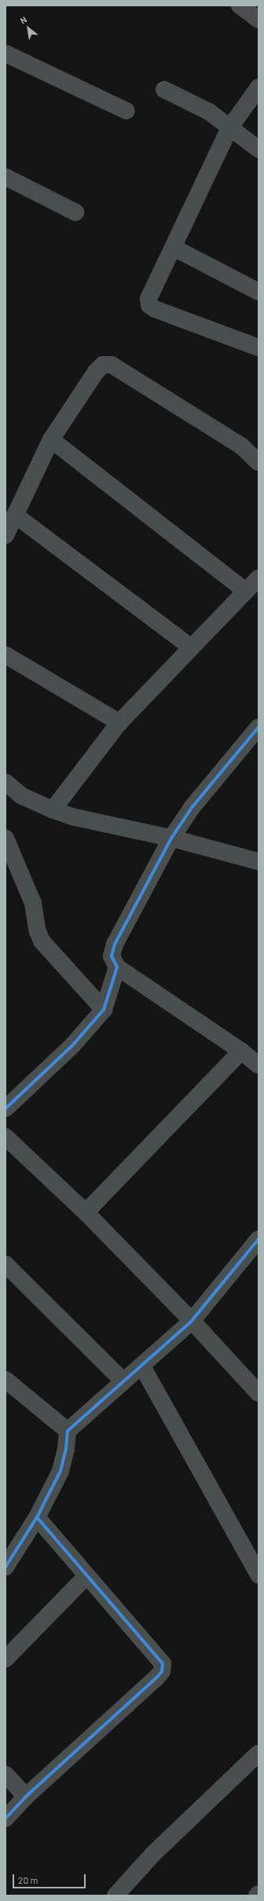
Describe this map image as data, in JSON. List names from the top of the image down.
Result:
{
  "scale_bar": "20 m",
  "north": "top left"
}
